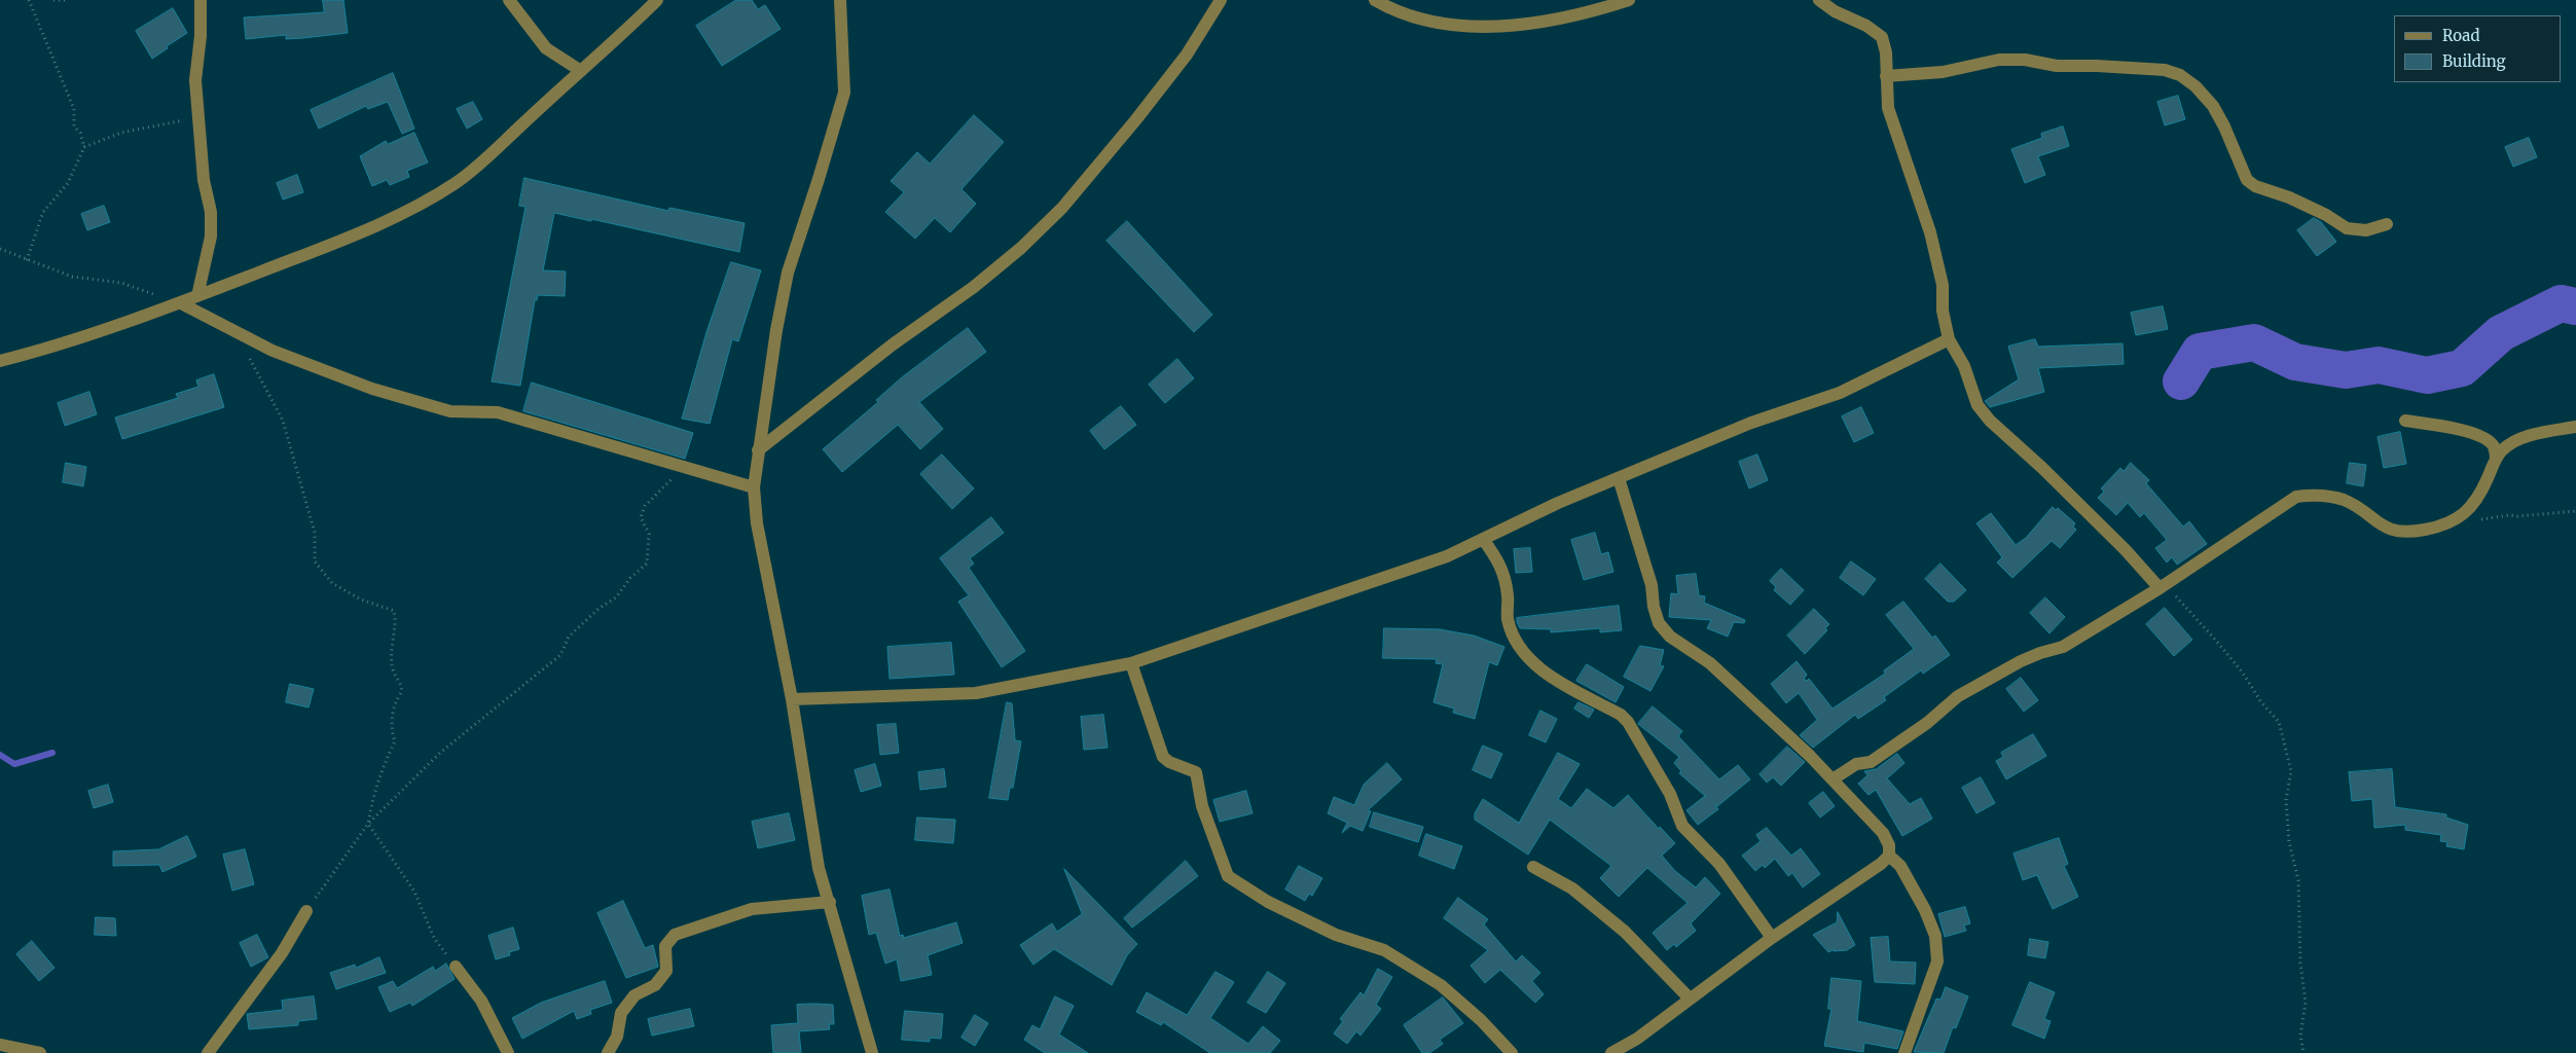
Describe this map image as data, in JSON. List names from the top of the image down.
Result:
{
  "legend": ["Road", "Building"]
}
